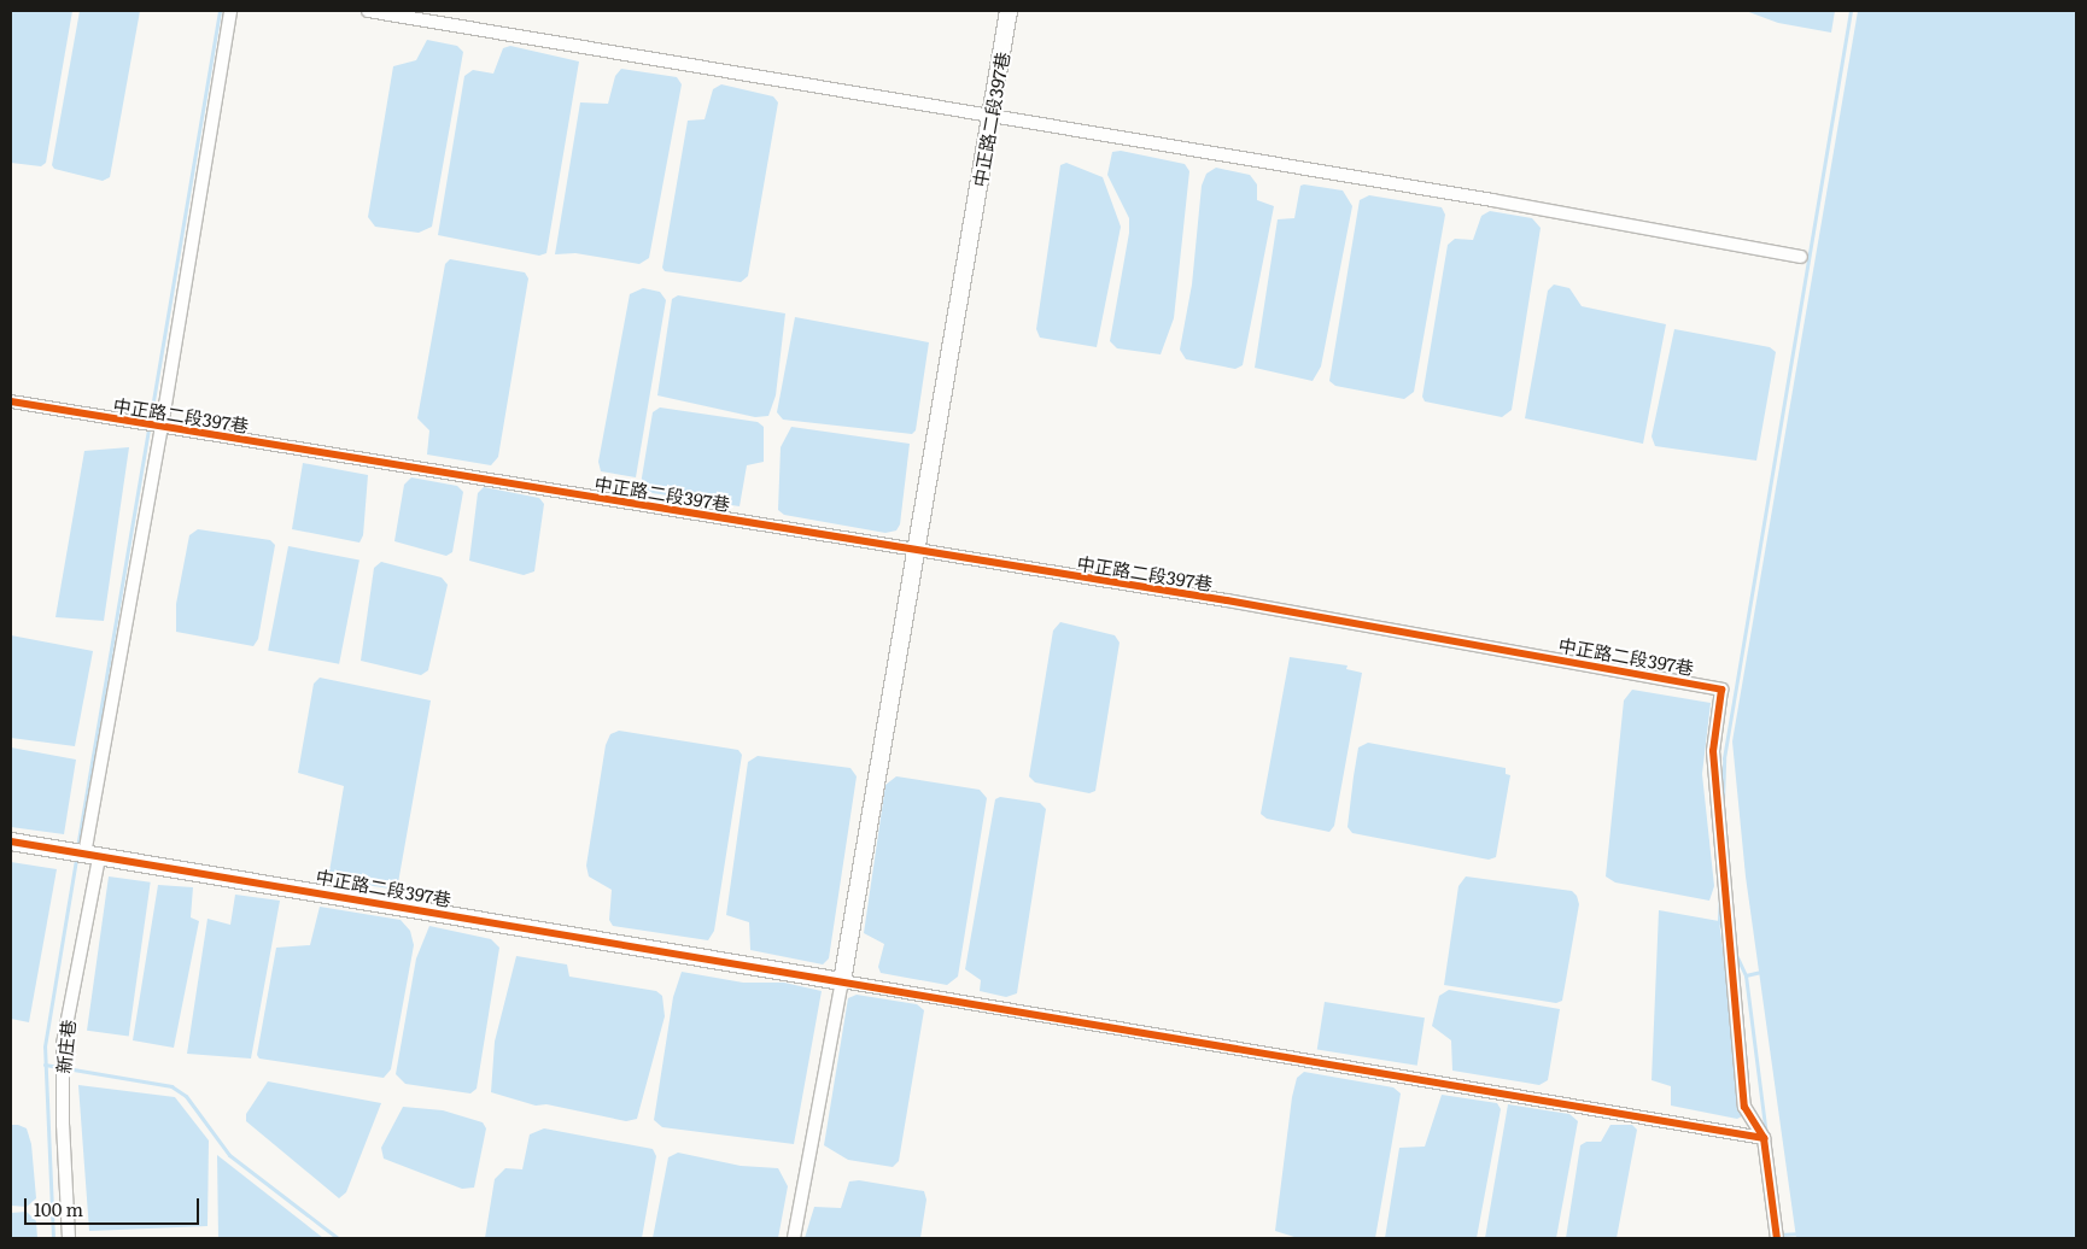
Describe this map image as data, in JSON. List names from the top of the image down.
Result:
{
  "streets": {
    "street": ["中正路二段397巷", "新庄巷"]
  },
  "crossings": [
    ["中正路二段397巷", "新庄巷"]
  ],
  "scale_bar": "100 m"
}
